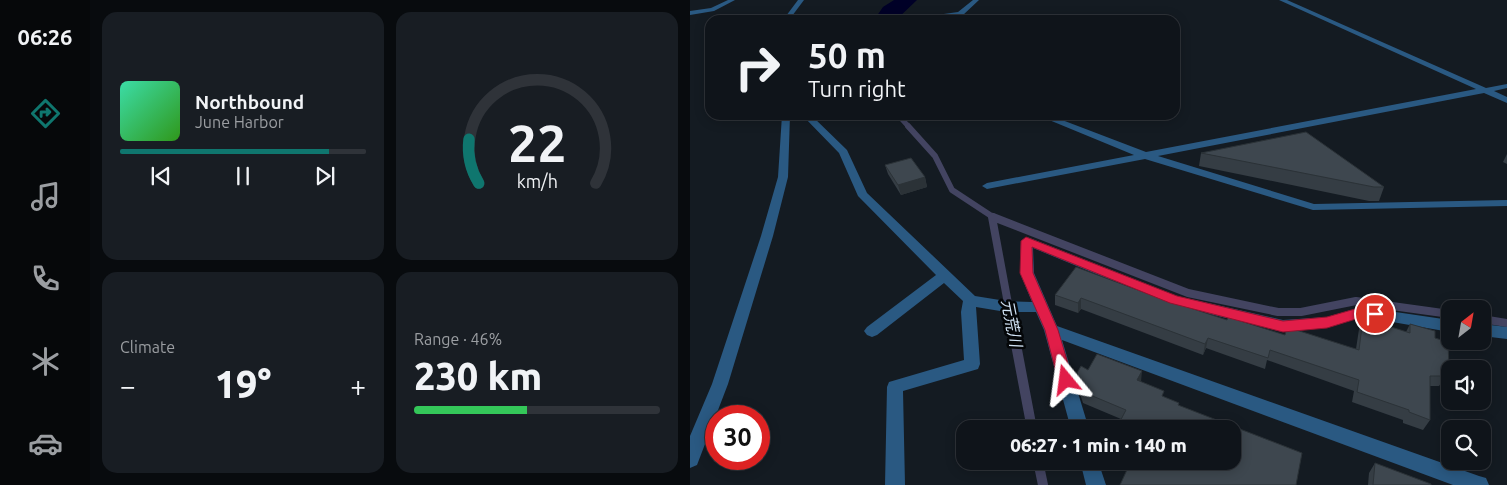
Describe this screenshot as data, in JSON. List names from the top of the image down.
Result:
{
  "water": ["元荒川"],
  "north": "top right",
  "page": {
    "tabs": "06:26",
    "turn": ["50 m", "Turn right"],
    "song": ["Northbound", "June Harbor"],
    "tile": [
      "Climate",
      ["Range · 46%", "230 km"]
    ],
    "heat": ["−", "19°", "+"],
    "limit": "30",
    "trip": "06:27 · 1 min · 140 m",
    "gauge": ["22", "km/h"]
  }
}
